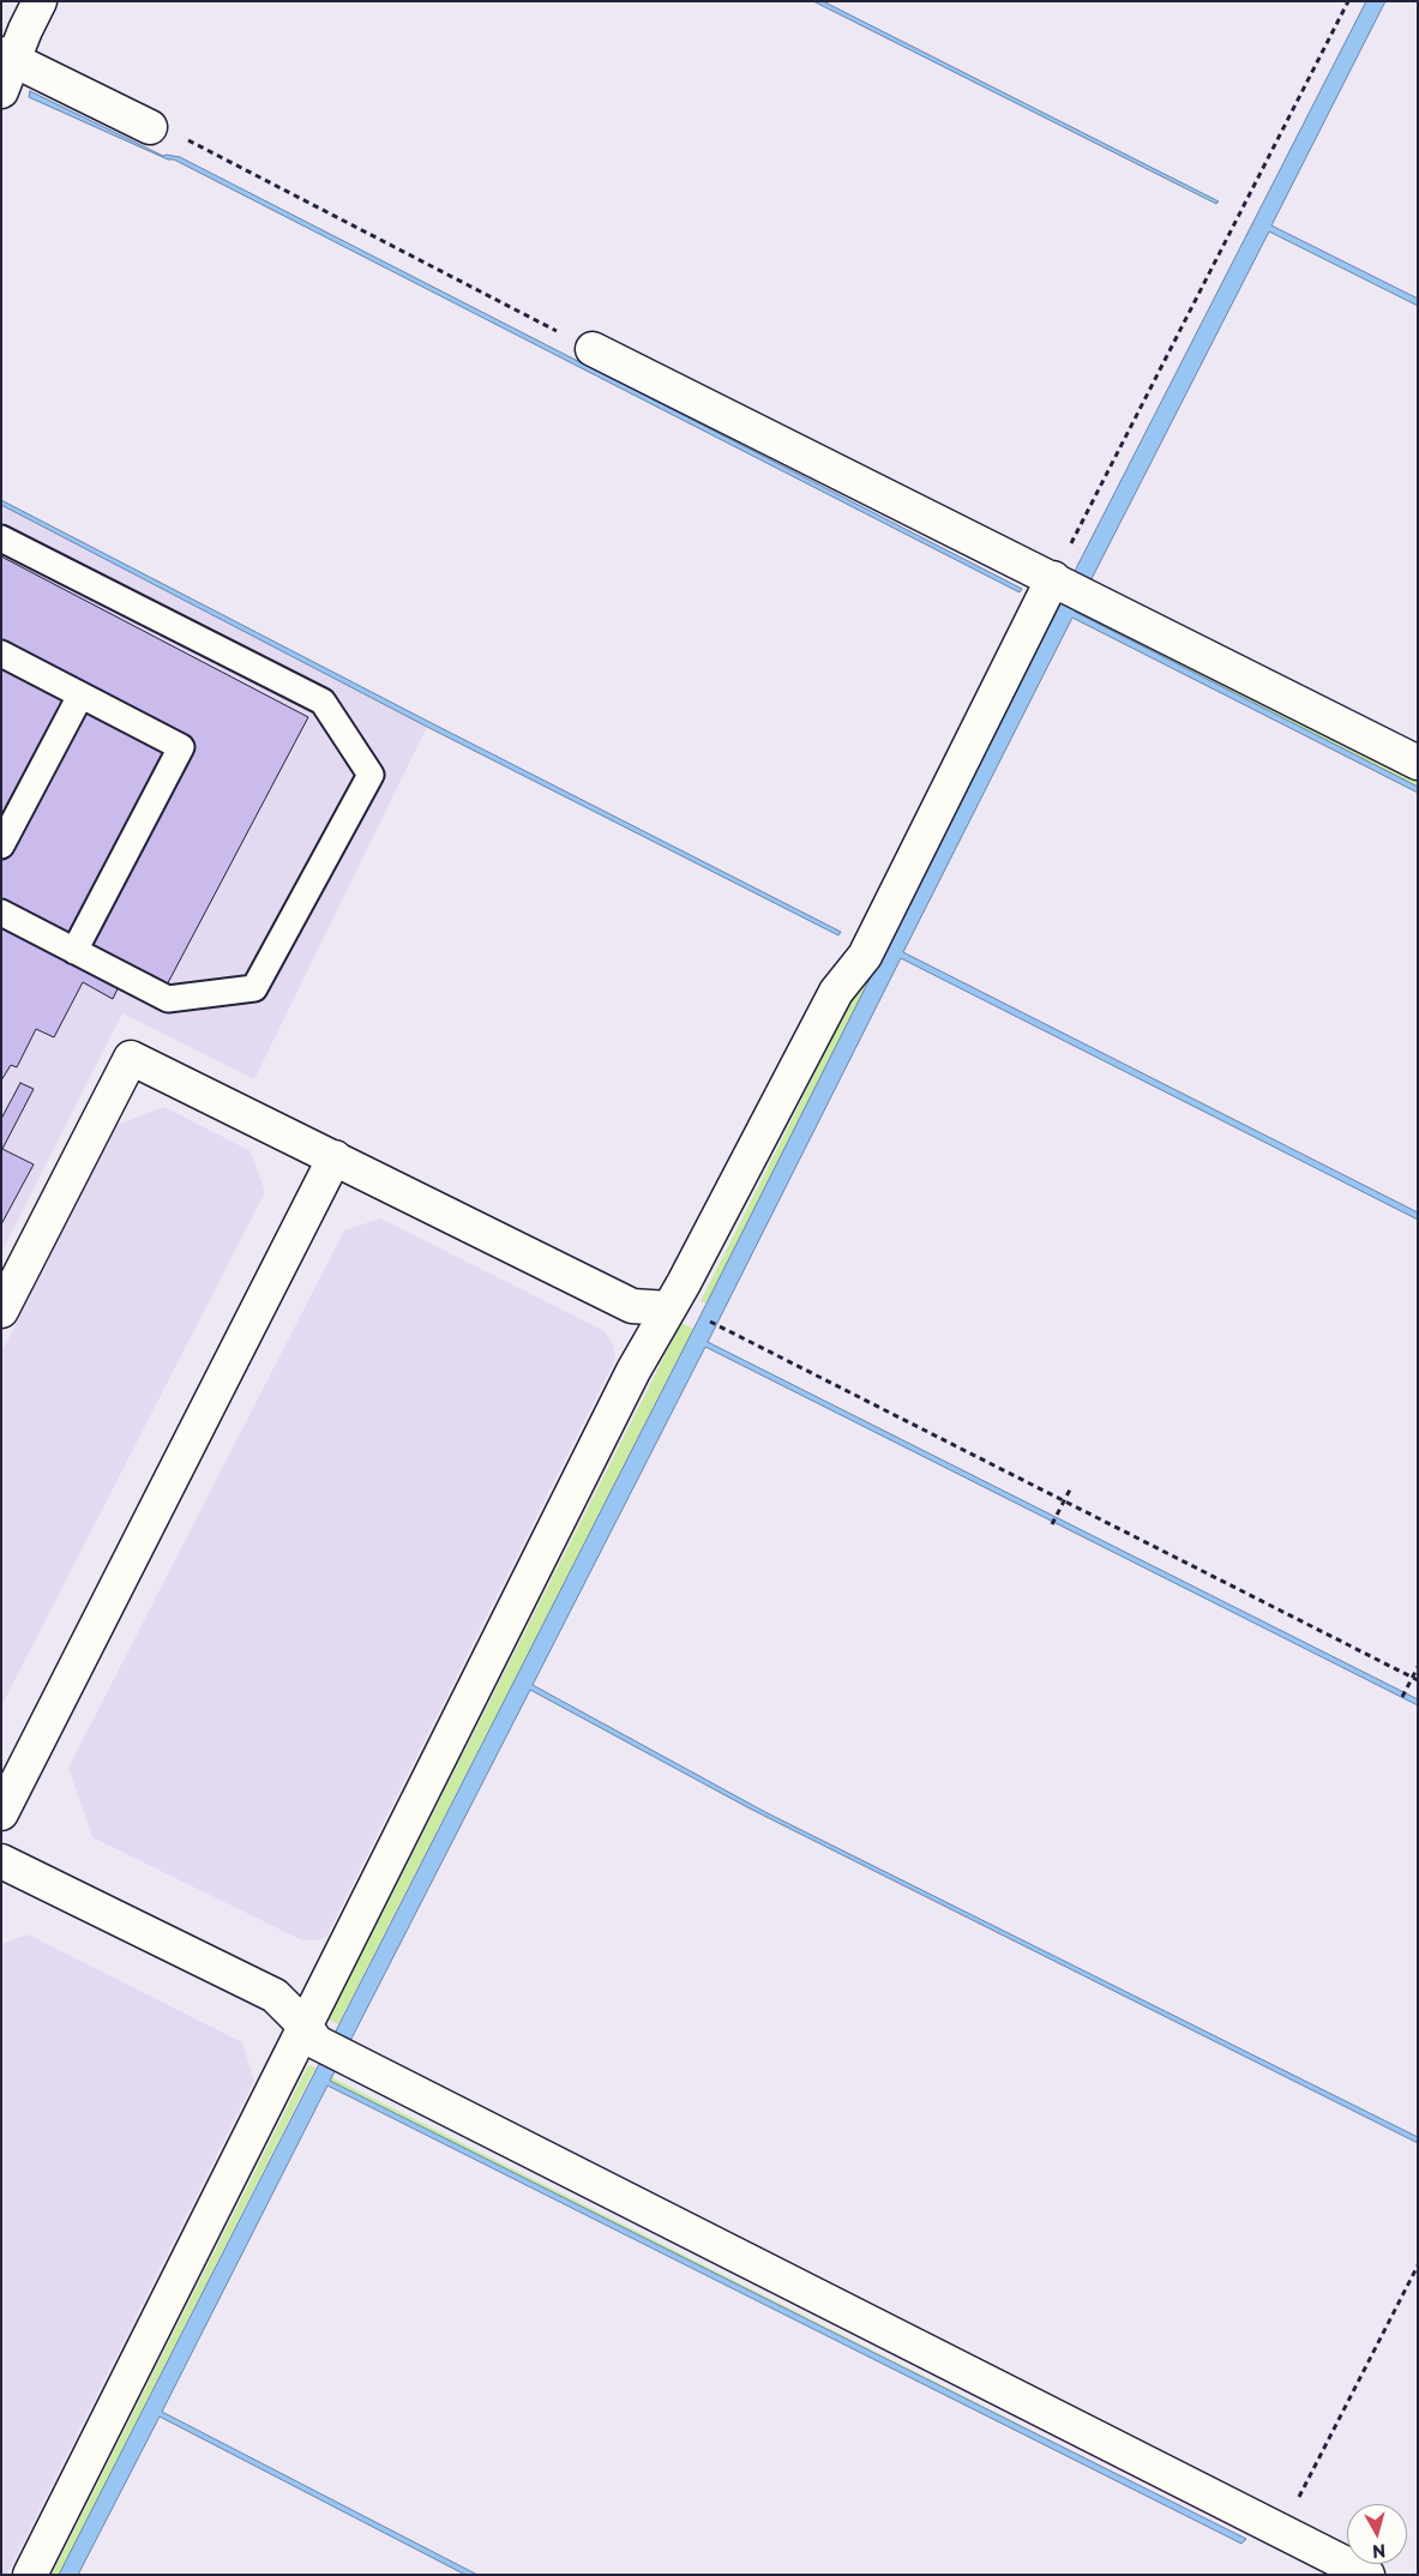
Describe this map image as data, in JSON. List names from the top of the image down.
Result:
{
  "north": "bottom"
}
